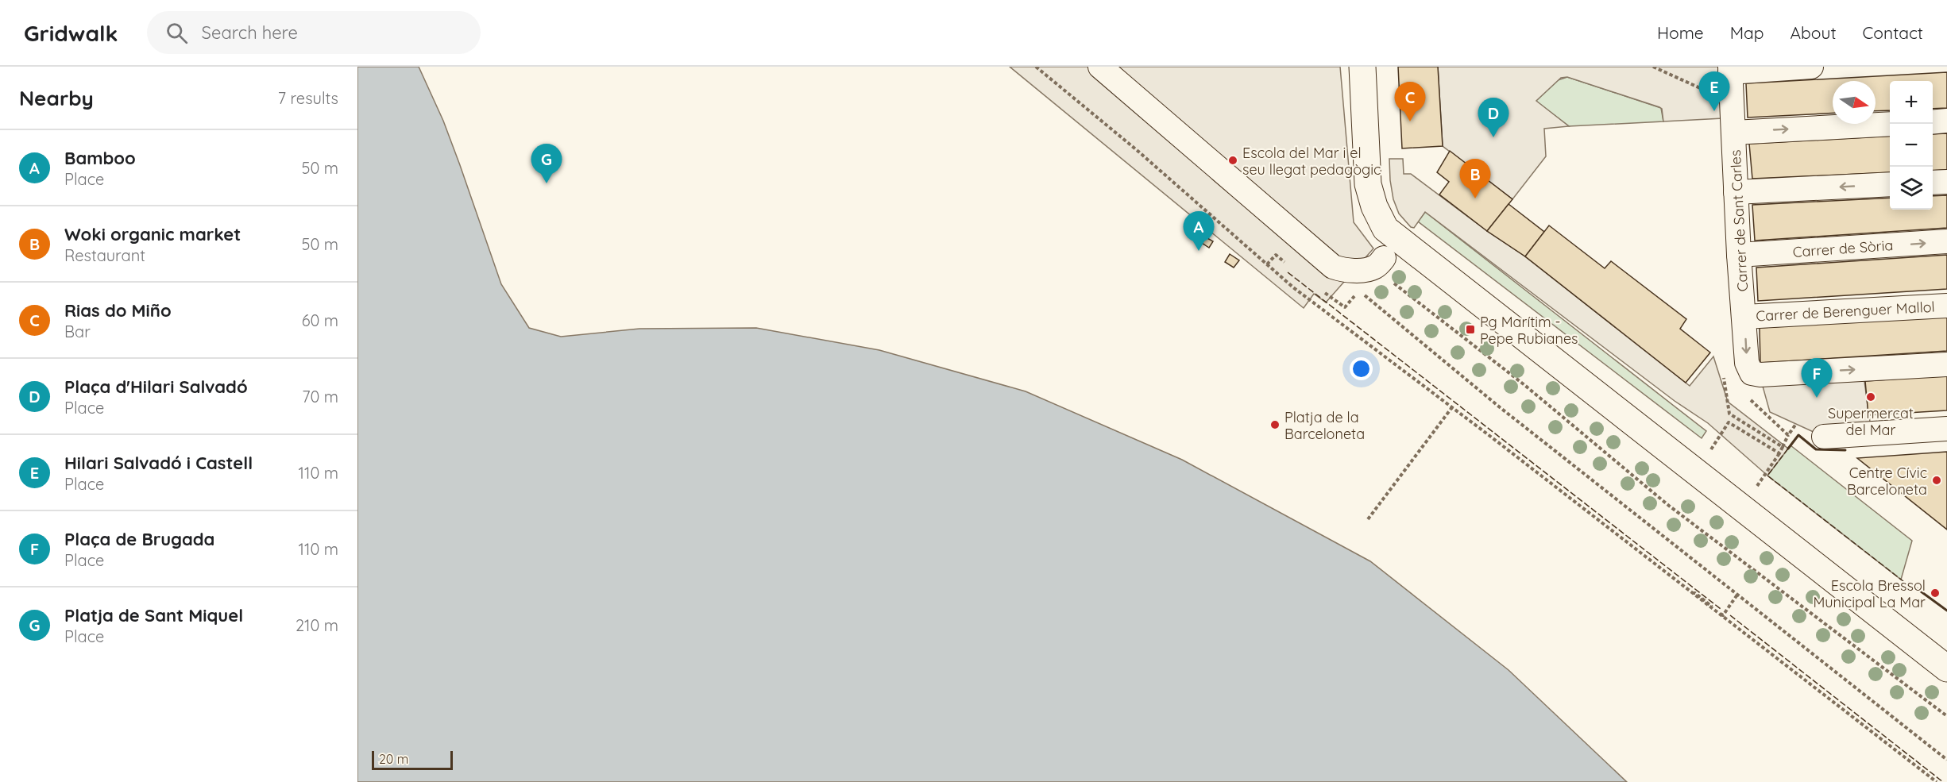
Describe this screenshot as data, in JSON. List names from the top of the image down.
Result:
{
  "streets": {
    "street": ["Carrer de Sant Carles", "Carrer de Sòria", "Carrer de Berenguer Mallol"]
  },
  "crossings": [
    ["Carrer de Sant Carles", "Carrer de Sòria"],
    ["Carrer de Sant Carles", "Carrer de Berenguer Mallol"]
  ],
  "places": {
    "other": [
      "Escola del Mar i el seu llegat pedagògic",
      "Supermercat del Mar",
      "Platja de la Barceloneta",
      "Centre Cívic Barceloneta",
      "Escola Bressol Municipal La Mar"
    ],
    "transit": ["Pg Marítim - Pepe Rubianes"]
  },
  "scale_bar": "20 m",
  "north": "right",
  "page": {
    "header": "Gridwalk",
    "search": "Search here",
    "nav": [
      "Home",
      "Map",
      "About",
      "Contact"
    ],
    "heading": ["Nearby", "7 results"],
    "pins": [
      "E",
      "C",
      "D",
      "G",
      "B",
      "A",
      "F"
    ],
    "map_buttons": ["+", "−"],
    "list": [
      {
        "mark": "A",
        "name": "Bamboo",
        "note": "Place",
        "value": "50 m"
      },
      {
        "mark": "B",
        "name": "Woki organic market",
        "note": "Restaurant",
        "value": "50 m"
      },
      {
        "mark": "C",
        "name": "Rias do Miño",
        "note": "Bar",
        "value": "60 m"
      },
      {
        "mark": "D",
        "name": "Plaça d'Hilari Salvadó",
        "note": "Place",
        "value": "70 m"
      },
      {
        "mark": "E",
        "name": "Hilari Salvadó i Castell",
        "note": "Place",
        "value": "110 m"
      },
      {
        "mark": "F",
        "name": "Plaça de Brugada",
        "note": "Place",
        "value": "110 m"
      },
      {
        "mark": "G",
        "name": "Platja de Sant Miquel",
        "note": "Place",
        "value": "210 m"
      }
    ],
    "scale": "20 m"
  }
}
